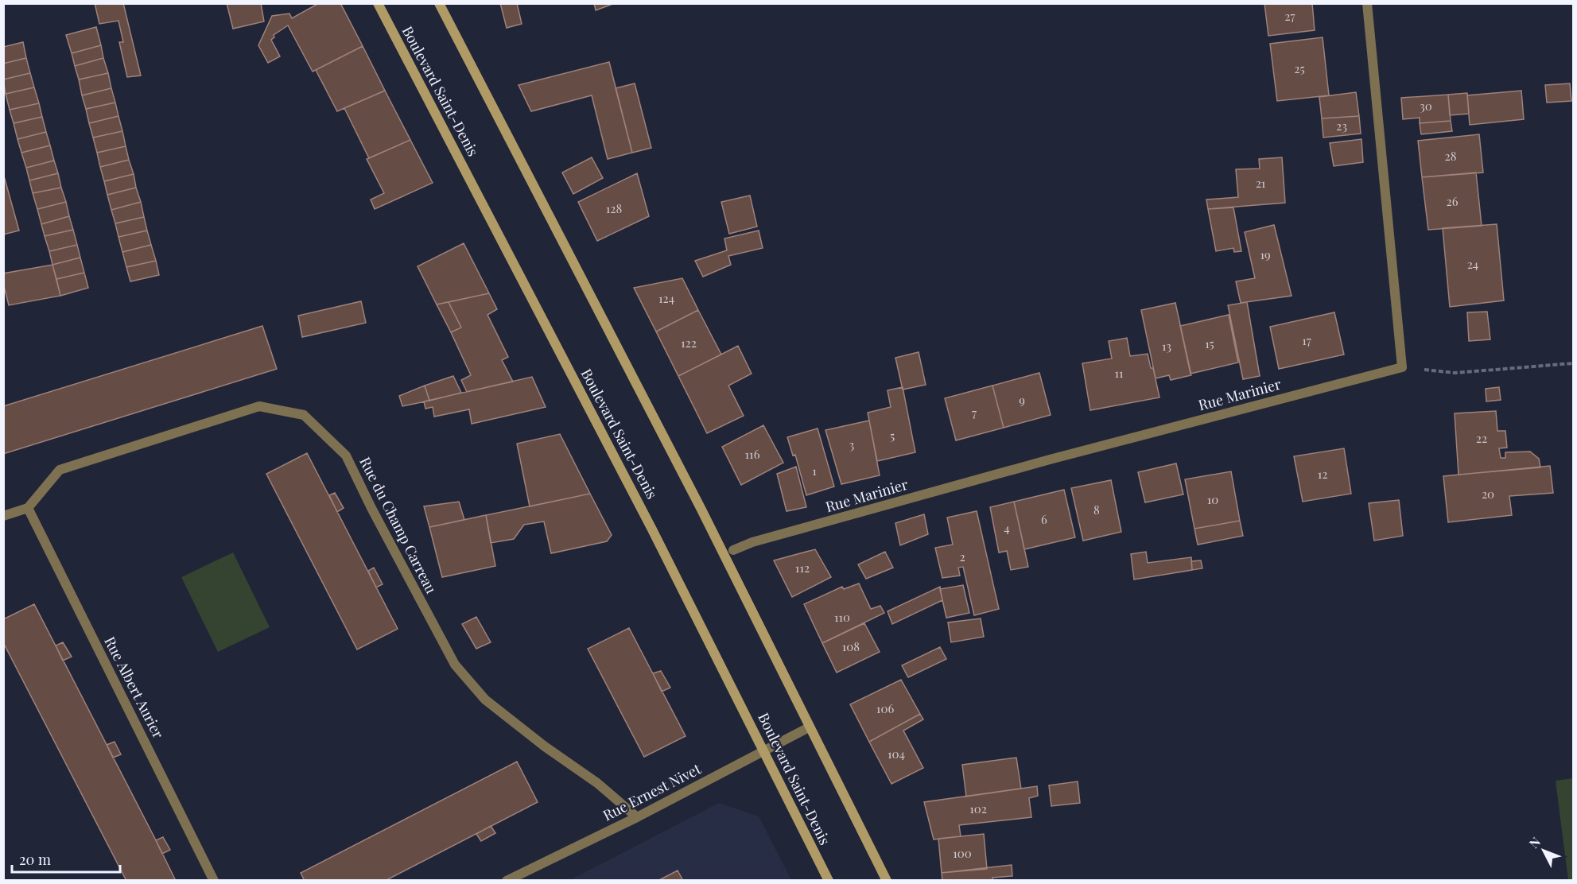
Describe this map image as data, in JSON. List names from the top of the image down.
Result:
{
  "streets": {
    "main road": ["Boulevard Saint-Denis"],
    "street": [
      "Rue Marinier",
      "Rue du Champ Carreau",
      "Rue Albert Aurier",
      "Rue Ernest Nivet"
    ]
  },
  "crossings": [
    ["Boulevard Saint-Denis", "Rue Ernest Nivet"],
    ["Rue du Champ Carreau", "Rue Albert Aurier"],
    ["Rue du Champ Carreau", "Rue Ernest Nivet"]
  ],
  "house_numbers": [
    "27",
    "25",
    "30",
    "23",
    "28",
    "21",
    "26",
    "128",
    "19",
    "24",
    "124",
    "17",
    "122",
    "15",
    "13",
    "11",
    "9",
    "7",
    "5",
    "22",
    "3",
    "116",
    "1",
    "12",
    "20",
    "10",
    "8",
    "6",
    "4",
    "2",
    "112",
    "110",
    "108",
    "106",
    "104",
    "102",
    "100"
  ],
  "scale_bar": "20 m",
  "north": "top left"
}
